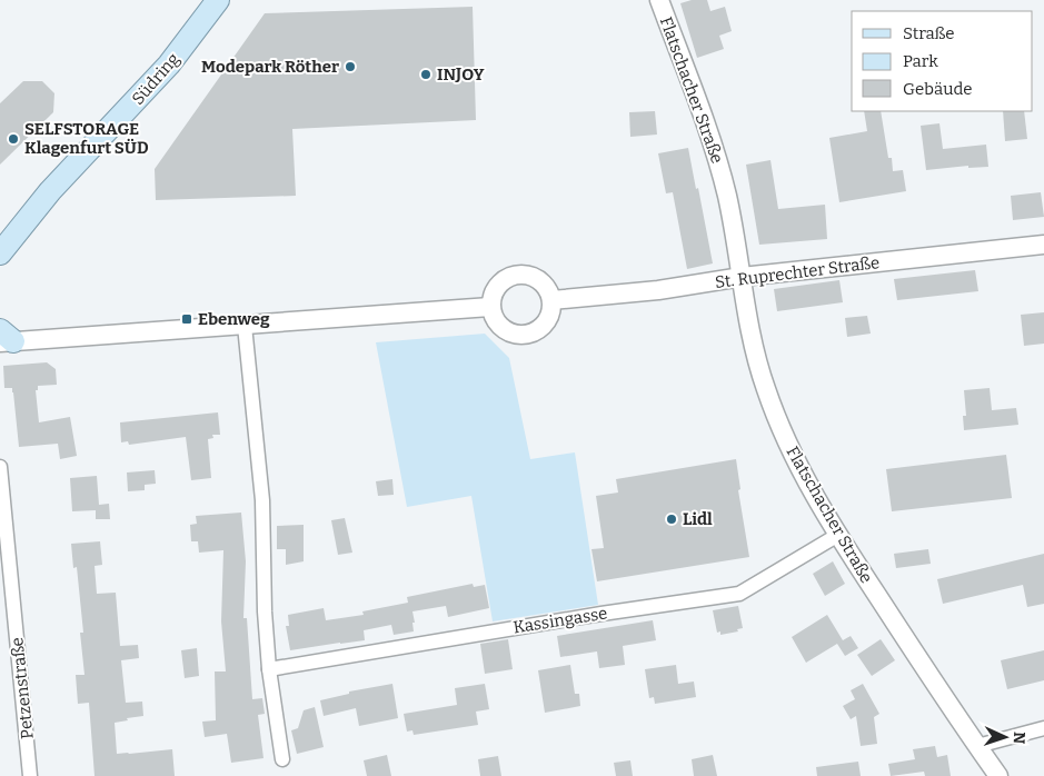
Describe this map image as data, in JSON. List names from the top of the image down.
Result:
{
  "streets": {
    "main road": ["Südring"],
    "street": [
      "Flatschacher Straße",
      "St. Ruprechter Straße",
      "Kassingasse",
      "Petzenstraße"
    ]
  },
  "crossings": [
    ["Flatschacher Straße", "St. Ruprechter Straße"],
    ["Flatschacher Straße", "Kassingasse"]
  ],
  "places": {
    "other": [
      "Modepark Röther",
      "INJOY",
      "SELFSTORAGE Klagenfurt SÜD",
      "Lidl"
    ],
    "transit": ["Ebenweg"]
  },
  "legend": ["Straße", "Park", "Gebäude"],
  "north": "right"
}
